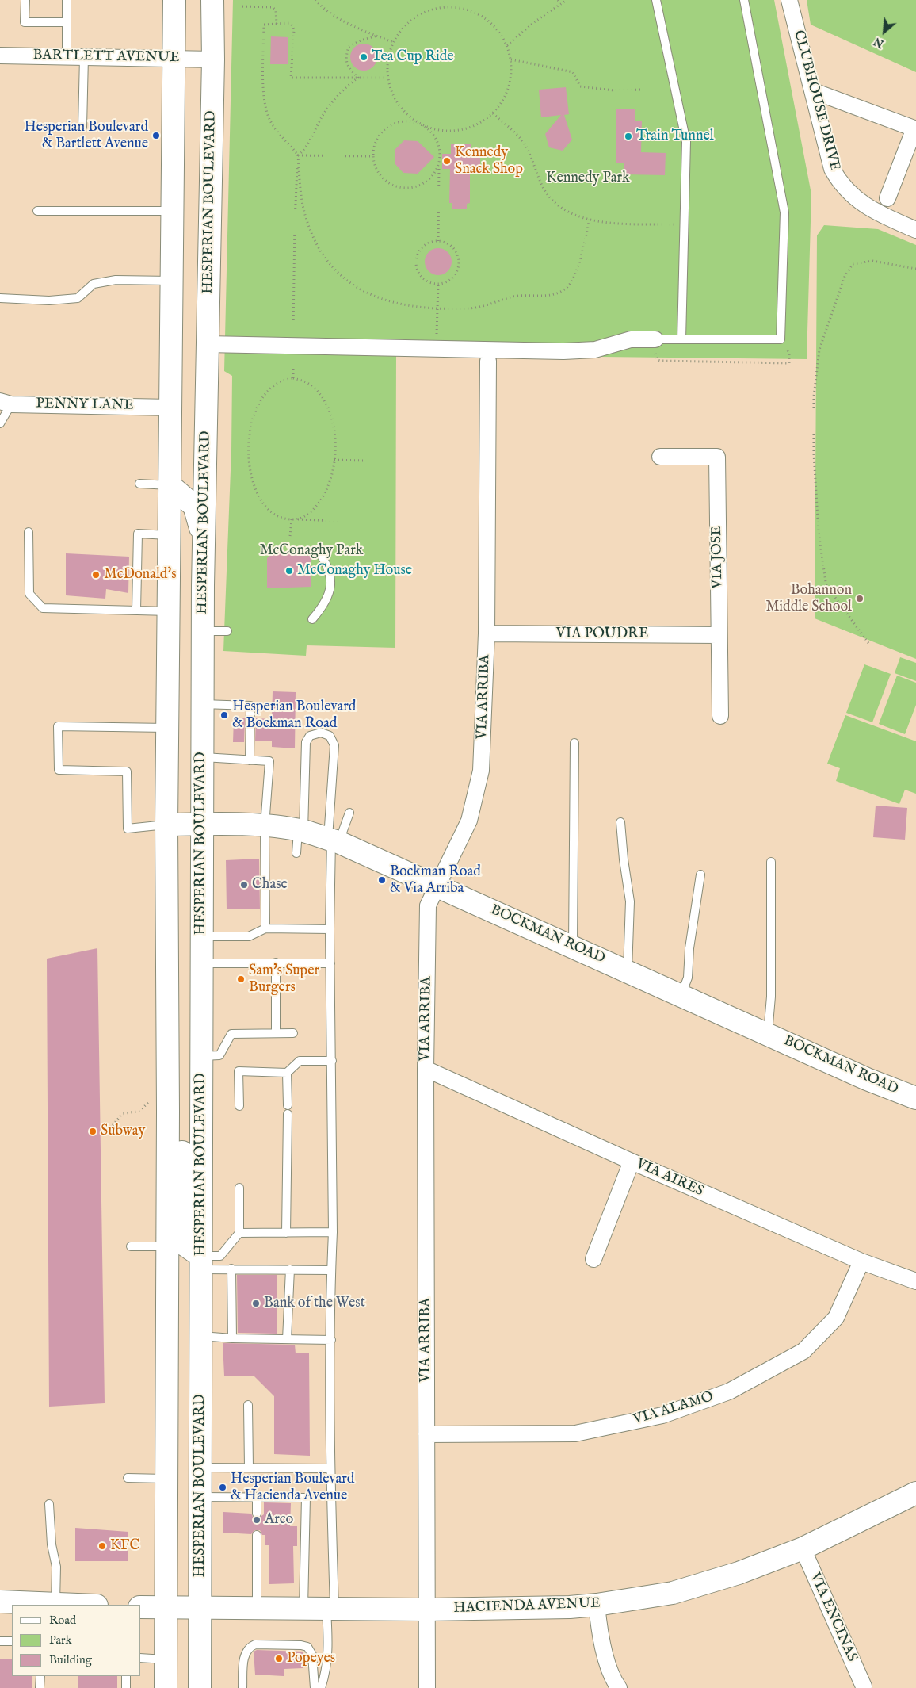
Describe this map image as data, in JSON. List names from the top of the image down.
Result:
{
  "streets": {
    "main road": ["HESPERIAN BOULEVARD", "BOCKMAN ROAD", "HACIENDA AVENUE"],
    "street": [
      "BARTLETT AVENUE",
      "CLUBHOUSE DRIVE",
      "PENNY LANE",
      "VIA JOSE",
      "VIA POUDRE",
      "VIA ARRIBA",
      "VIA AIRES",
      "VIA ALAMO",
      "VIA ENCINAS"
    ]
  },
  "crossings": [
    ["BARTLETT AVENUE", "HESPERIAN BOULEVARD"],
    ["HESPERIAN BOULEVARD", "BOCKMAN ROAD"],
    ["HESPERIAN BOULEVARD", "HACIENDA AVENUE"],
    ["VIA JOSE", "VIA POUDRE"],
    ["VIA POUDRE", "VIA ARRIBA"],
    ["VIA ARRIBA", "BOCKMAN ROAD"],
    ["VIA ARRIBA", "VIA AIRES"],
    ["VIA ARRIBA", "VIA ALAMO"],
    ["VIA ARRIBA", "HACIENDA AVENUE"],
    ["VIA AIRES", "VIA ALAMO"],
    ["HACIENDA AVENUE", "VIA ENCINAS"]
  ],
  "parks": ["Kennedy Park", "McConaghy Park"],
  "places": [
    "Tea Cup Ride",
    "Hesperian Boulevard & Bartlett Avenue",
    "Train Tunnel",
    "Kennedy Snack Shop",
    "McConaghy House",
    "McDonald's",
    "Bohannon Middle School",
    "Hesperian Boulevard & Bockman Road",
    "Bockman Road & Via Arriba",
    "Chase",
    "Sam's Super Burgers",
    "Subway",
    "Bank of the West",
    "Hesperian Boulevard & Hacienda Avenue",
    "Arco",
    "KFC",
    "Popeyes"
  ],
  "legend": ["Road", "Park", "Building"],
  "north": "bottom left"
}
